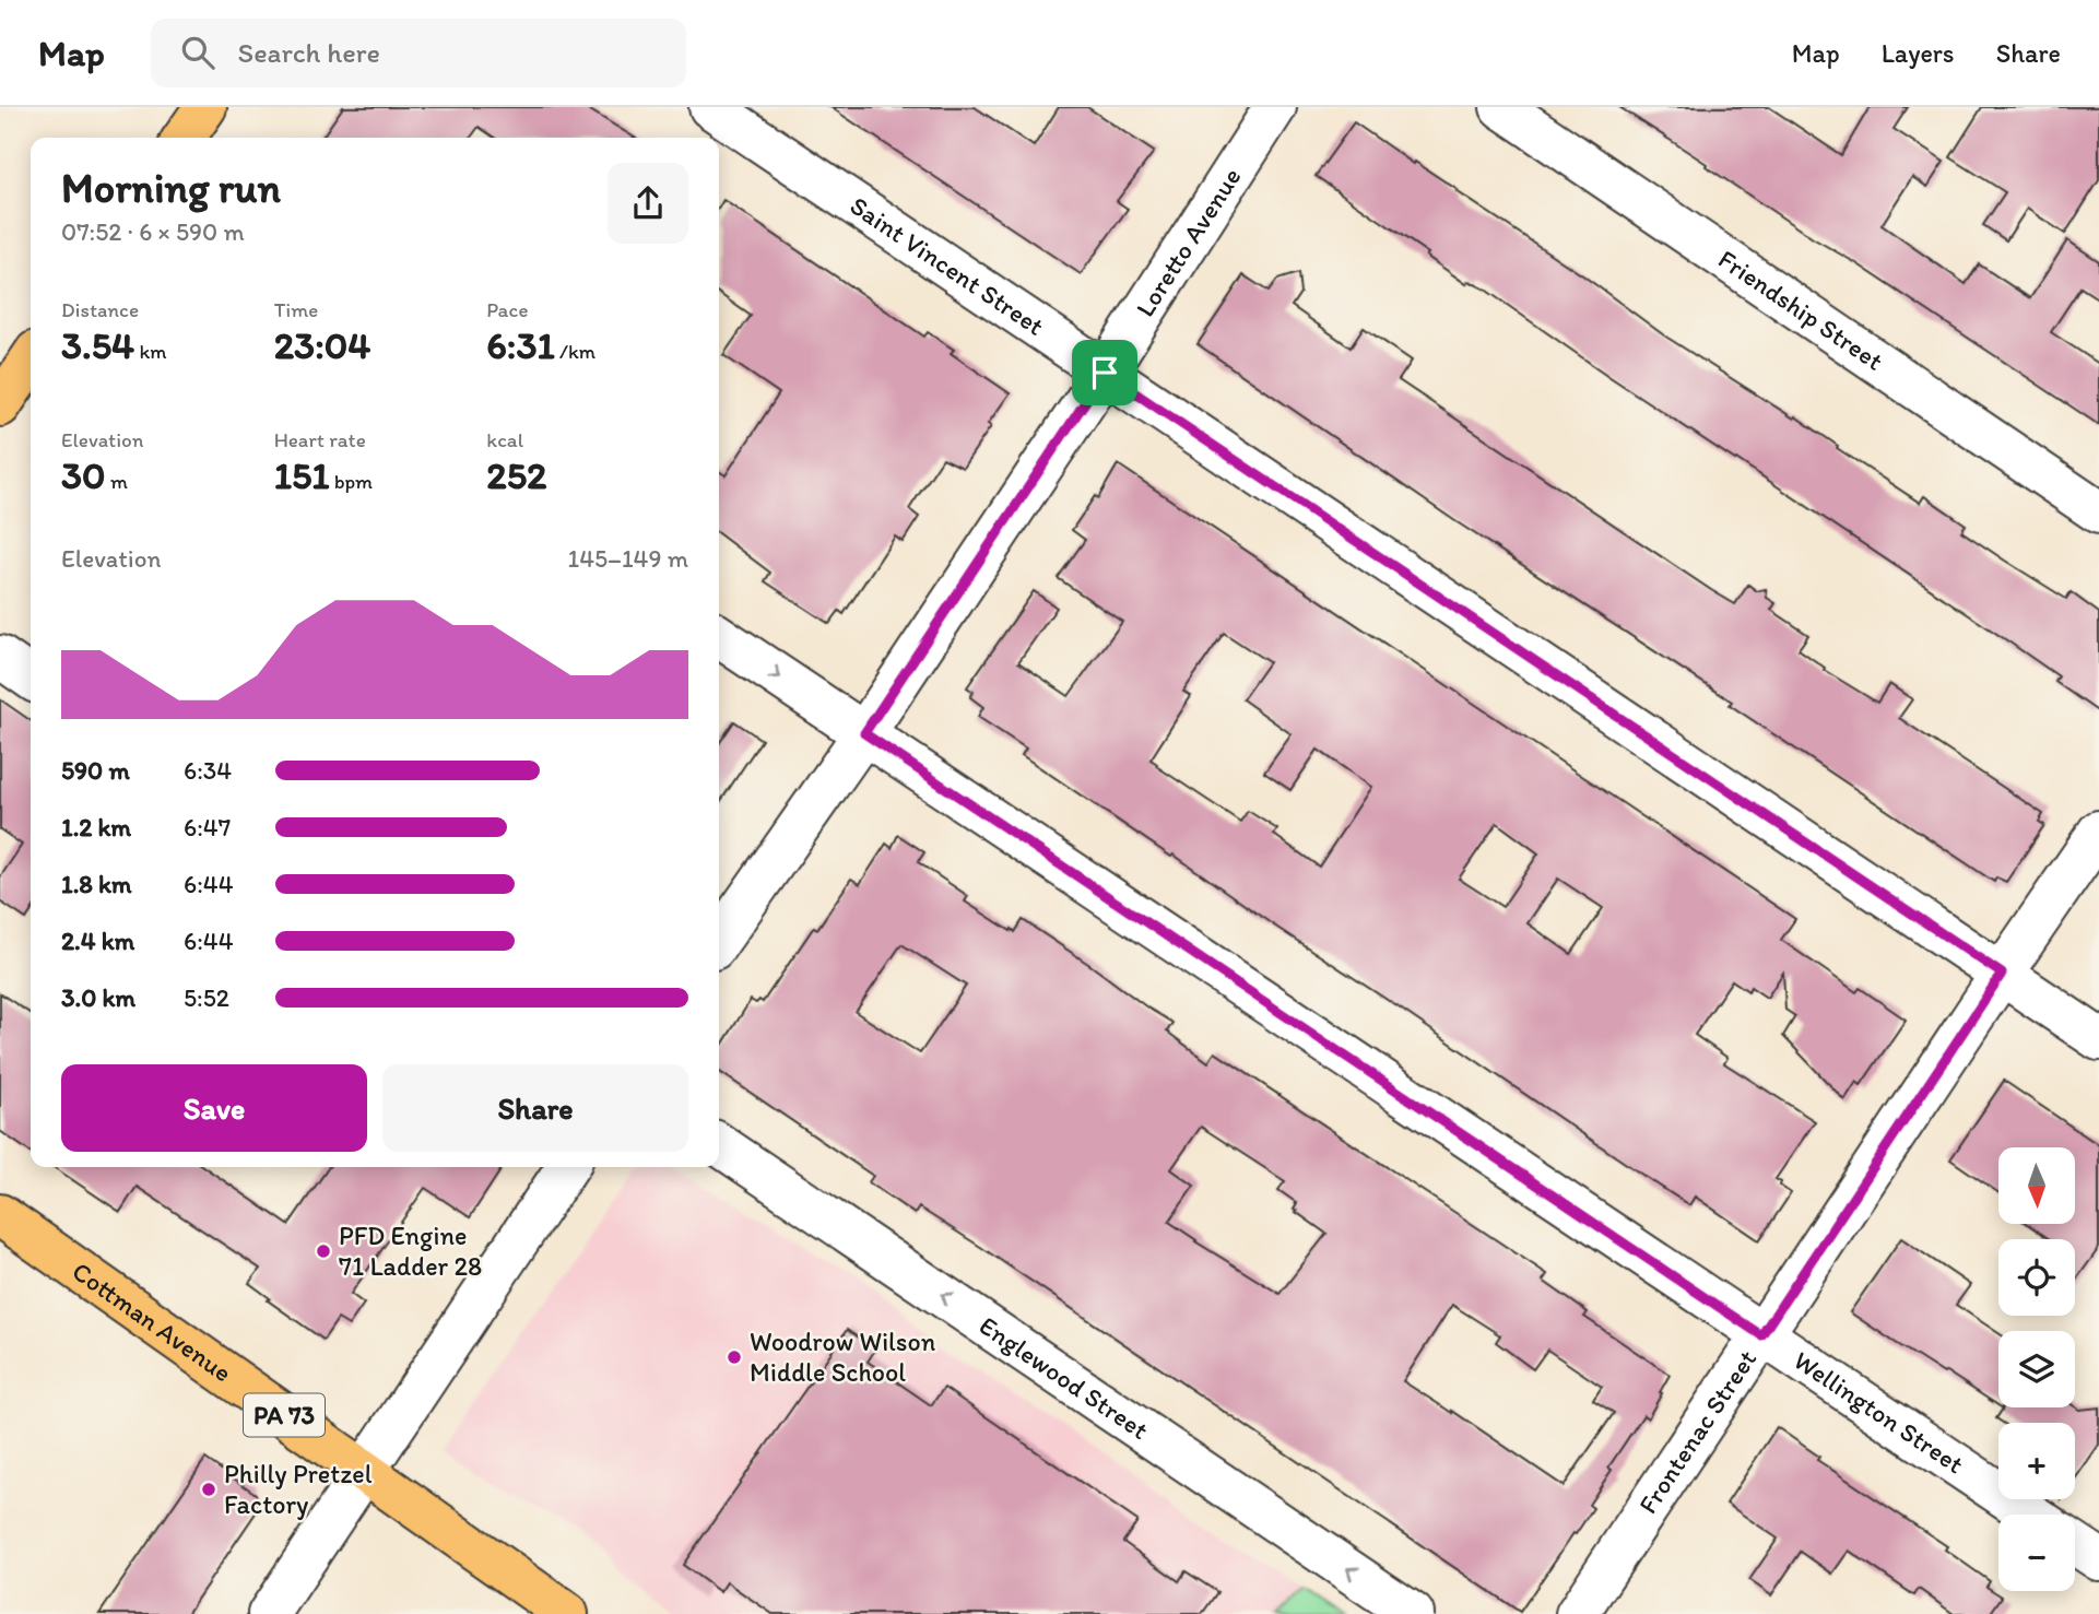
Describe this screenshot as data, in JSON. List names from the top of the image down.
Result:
{
  "streets": {
    "main road": ["Cottman Avenue", "PA 73"],
    "street": [
      "Loretto Avenue",
      "Saint Vincent Street",
      "Friendship Street",
      "Englewood Street",
      "Wellington Street",
      "Frontenac Street"
    ]
  },
  "crossings": [
    ["Loretto Avenue", "Saint Vincent Street"],
    ["Loretto Avenue", "Wellington Street"],
    ["Saint Vincent Street", "Frontenac Street"],
    ["Wellington Street", "Frontenac Street"]
  ],
  "one_way": ["Englewood Street"],
  "places": ["PFD Engine 71 Ladder 28", "Woodrow Wilson Middle School", "Philly Pretzel Factory"],
  "north": "bottom",
  "page": {
    "header": "Map",
    "search": "Search here",
    "nav": ["Map", "Layers", "Share"],
    "heading": ["Morning run", "07:52 · 6 × 590 m"],
    "stats": [
      ["Distance", "3.54 km"],
      ["Time", "23:04"],
      ["Pace", "6:31 /km"],
      ["Elevation", "30 m"],
      ["Heart rate", "151 bpm"],
      ["kcal", "252"]
    ],
    "chart": ["Elevation", "145–149 m"],
    "list": [
      {
        "name": "590 m",
        "note": "6:34"
      },
      {
        "name": "1.2 km",
        "note": "6:47"
      },
      {
        "name": "1.8 km",
        "note": "6:44"
      },
      {
        "name": "2.4 km",
        "note": "6:44"
      },
      {
        "name": "3.0 km",
        "note": "5:52"
      }
    ],
    "buttons": ["Save", "Share"],
    "map_buttons": ["+", "−"]
  }
}
